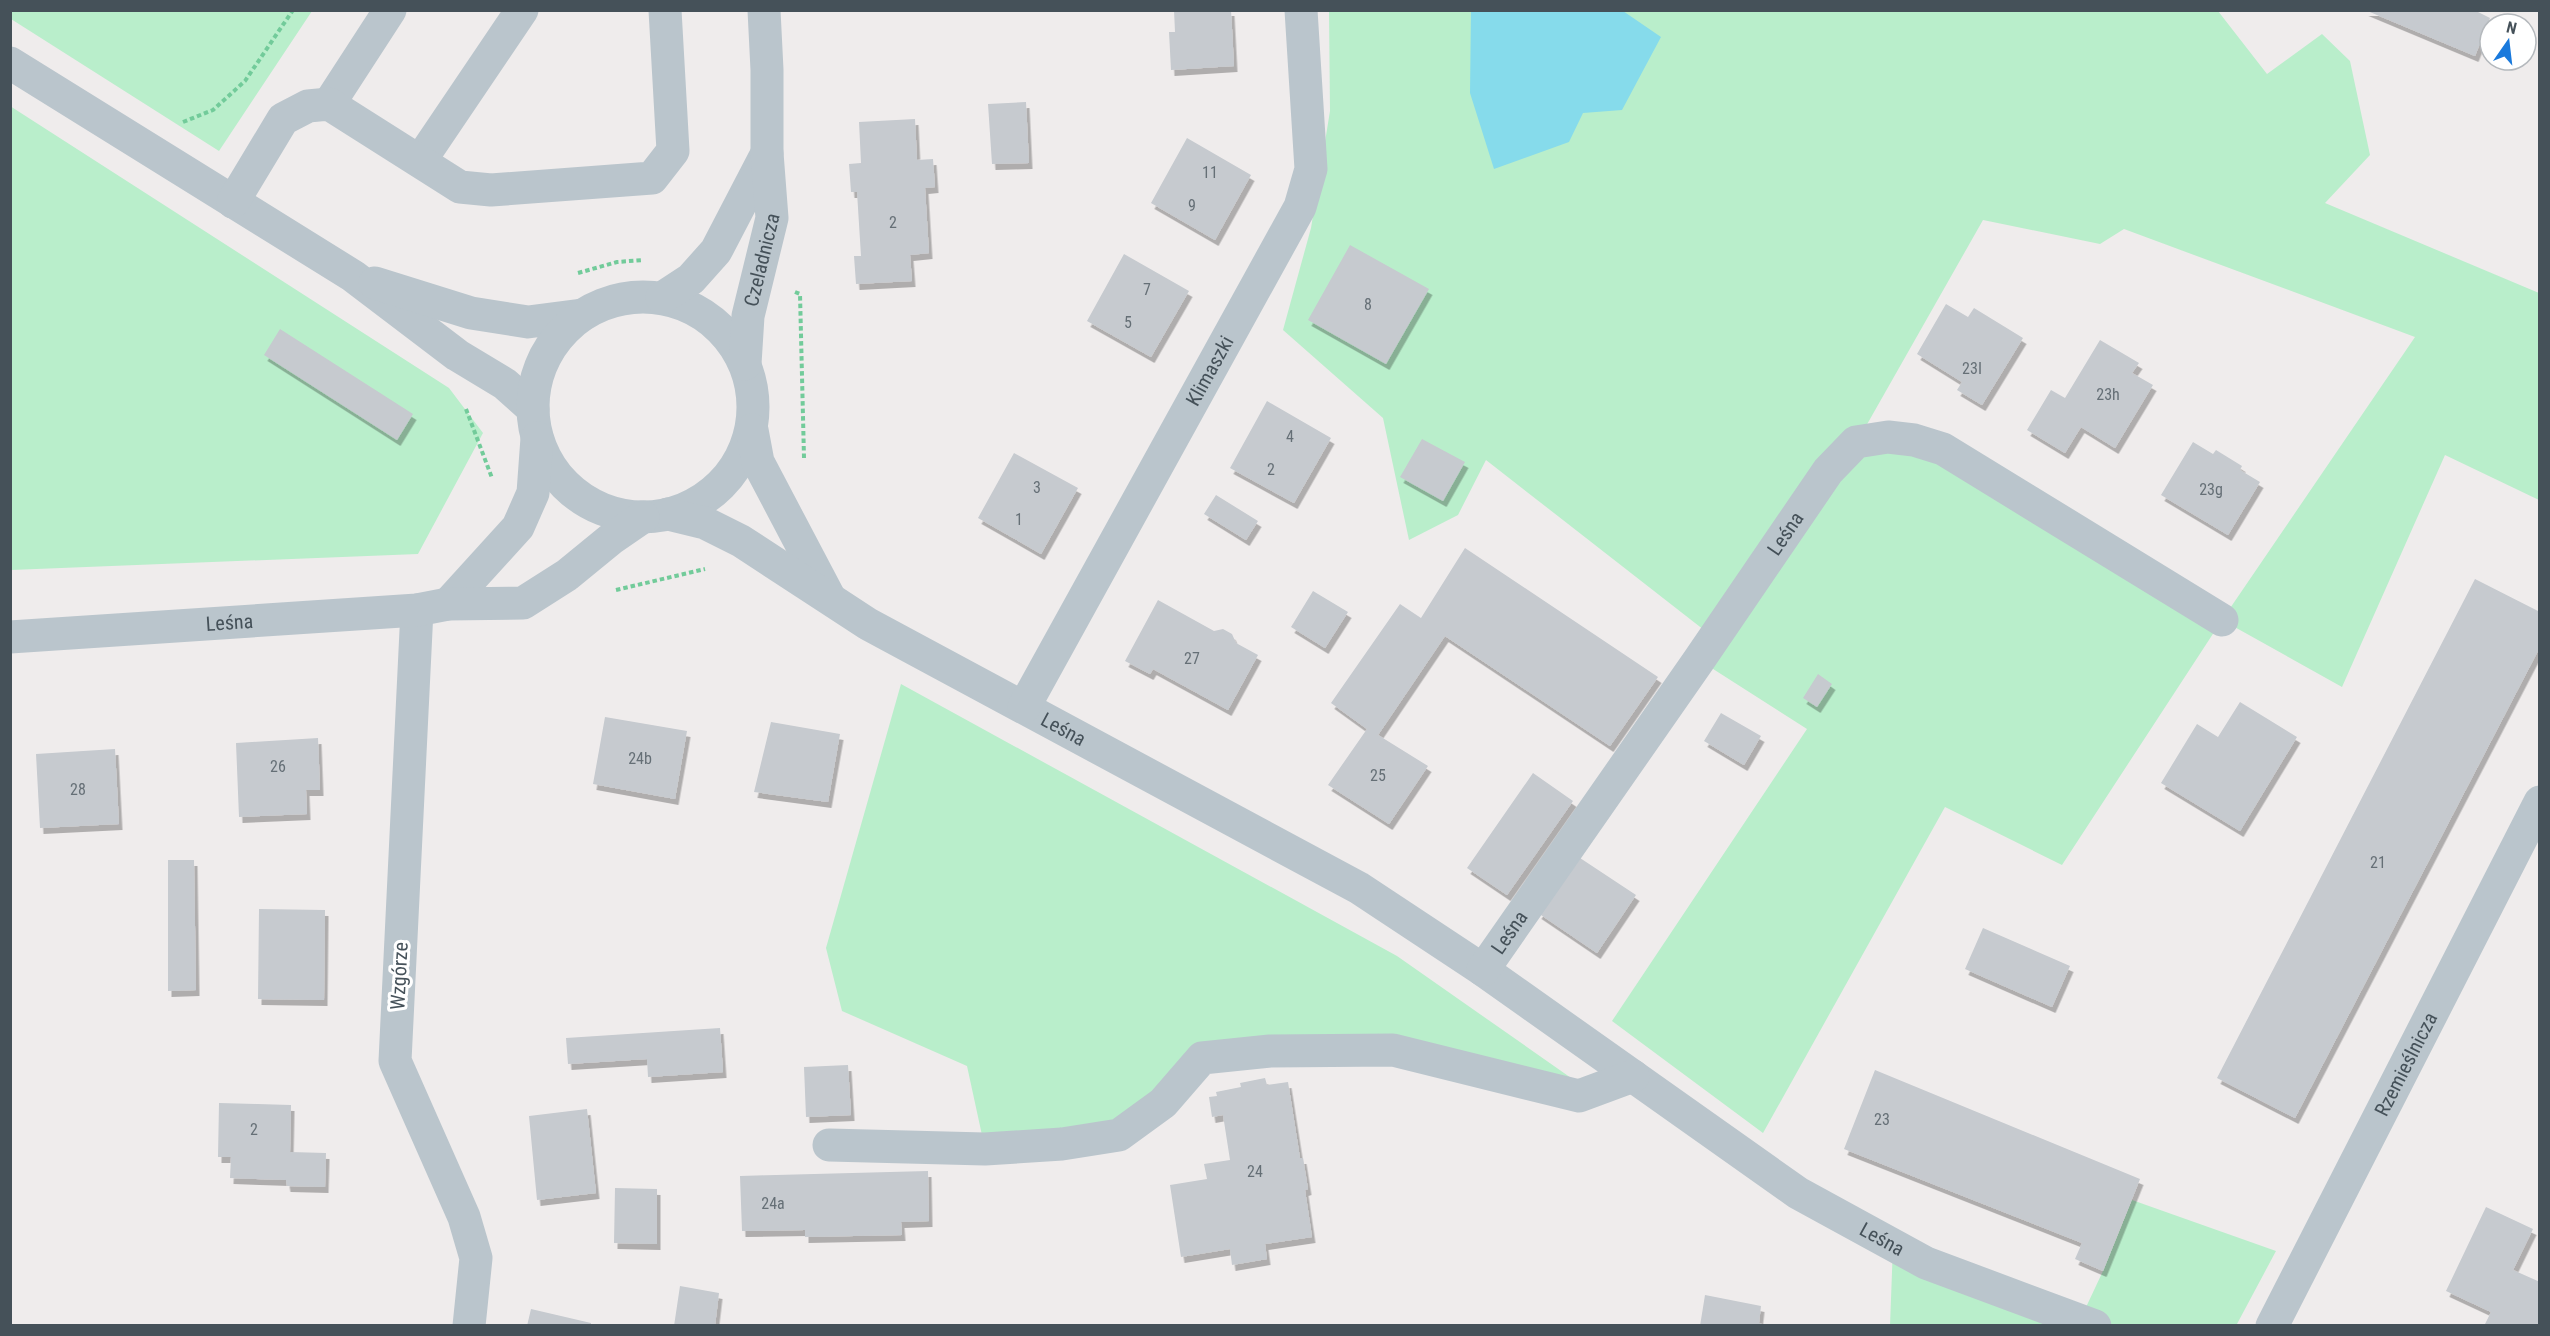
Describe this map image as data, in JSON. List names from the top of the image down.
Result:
{
  "streets": {
    "street": [
      "Czeladnicza",
      "Klimaszki",
      "Leśna",
      "Wzgórze",
      "Rzemieślnicza"
    ]
  },
  "crossings": [
    ["Klimaszki", "Leśna"],
    ["Leśna", "Wzgórze"]
  ],
  "house_numbers": [
    "11",
    "9",
    "2",
    "7",
    "8",
    "5",
    "23I",
    "23h",
    "4",
    "2",
    "3",
    "23g",
    "1",
    "27",
    "24b",
    "26",
    "25",
    "28",
    "21",
    "23",
    "2",
    "24",
    "24a"
  ],
  "north": "top"
}
